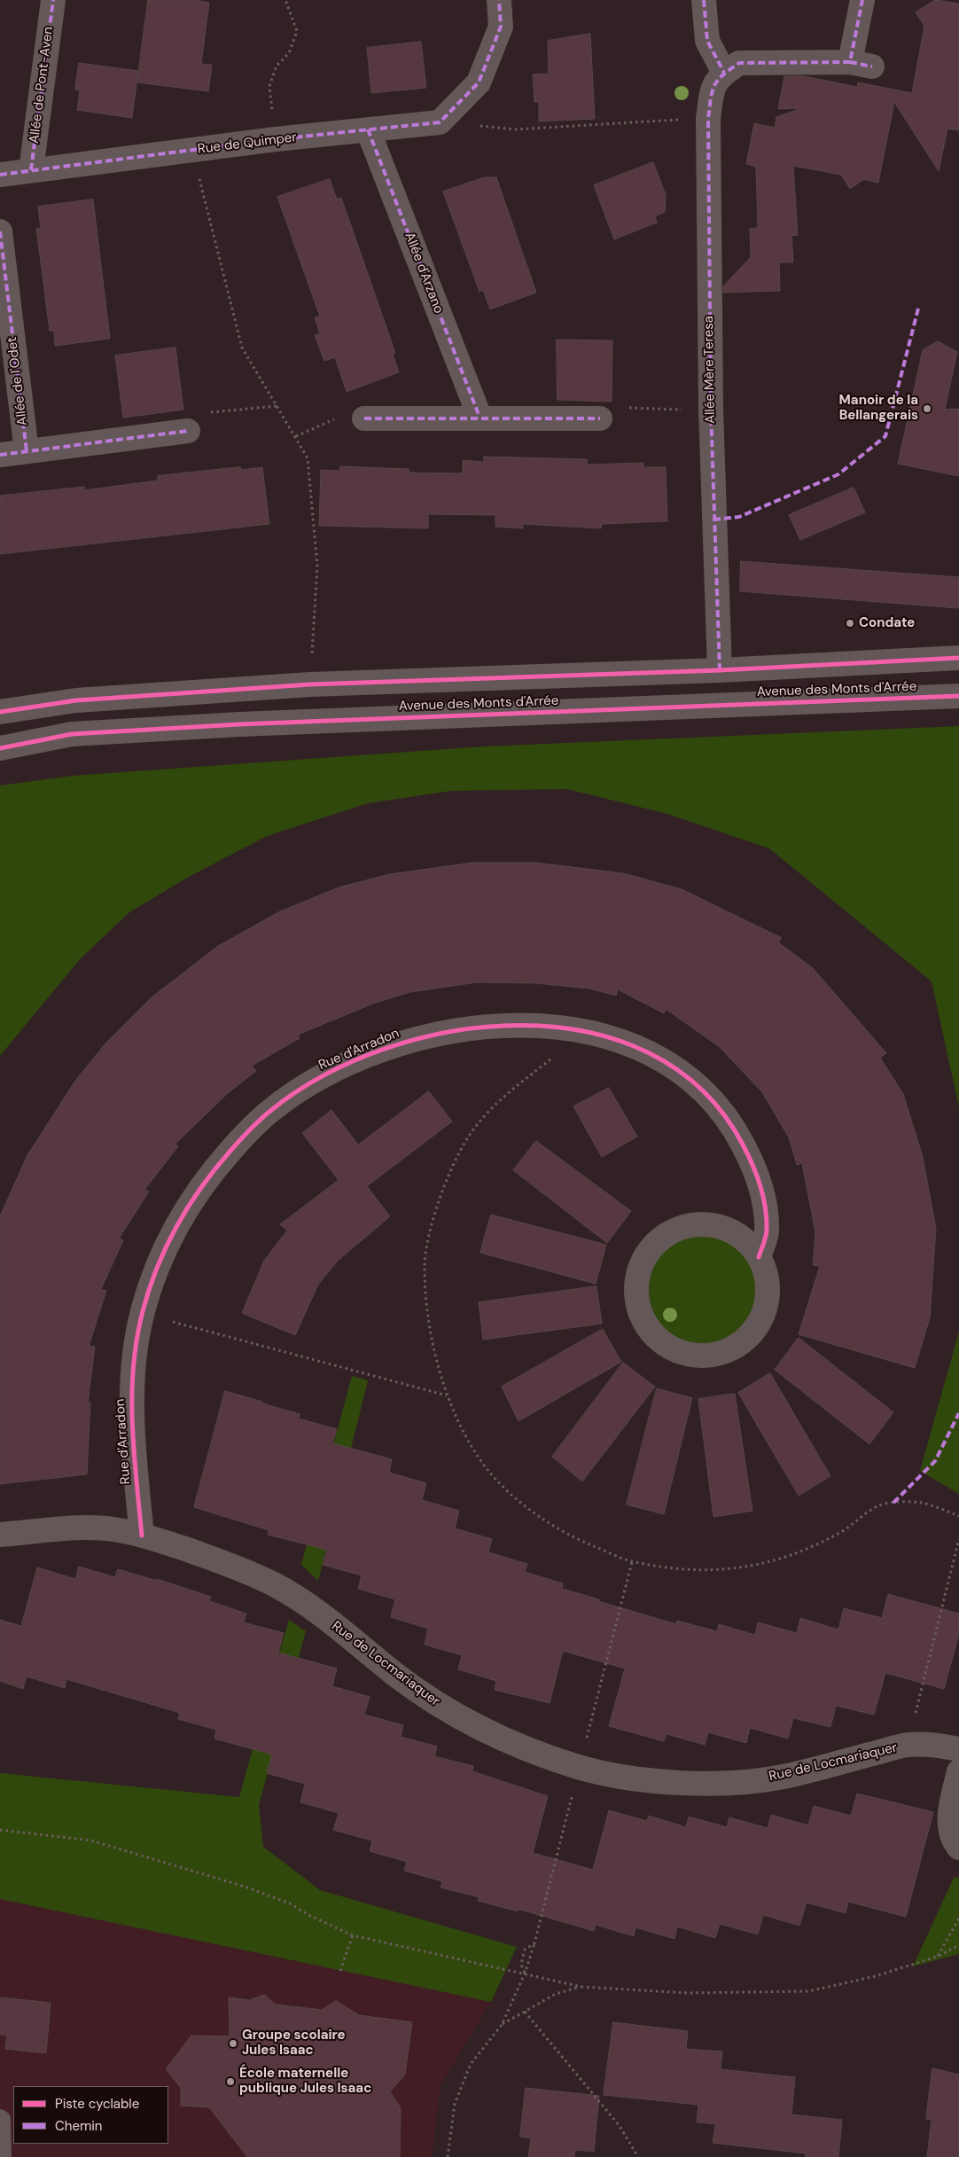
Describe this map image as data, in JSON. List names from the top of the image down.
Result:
{
  "streets": {
    "street": [
      "Allée de Pont-Aven",
      "Rue de Quimper",
      "Allée d'Arzano",
      "Allée Mère Teresa",
      "Allée de l'Odet",
      "Avenue des Monts d'Arrée",
      "Rue d'Arradon",
      "Rue de Locmariaquer"
    ]
  },
  "crossings": [
    ["Allée de Pont-Aven", "Rue de Quimper"],
    ["Rue de Quimper", "Allée d'Arzano"],
    ["Allée Mère Teresa", "Avenue des Monts d'Arrée"],
    ["Rue d'Arradon", "Rue de Locmariaquer"]
  ],
  "places": [
    "Manoir de la Bellangerais",
    "Condate",
    "Groupe scolaire Jules Isaac",
    "École maternelle publique Jules Isaac"
  ],
  "legend": ["Piste cyclable", "Chemin"]
}
